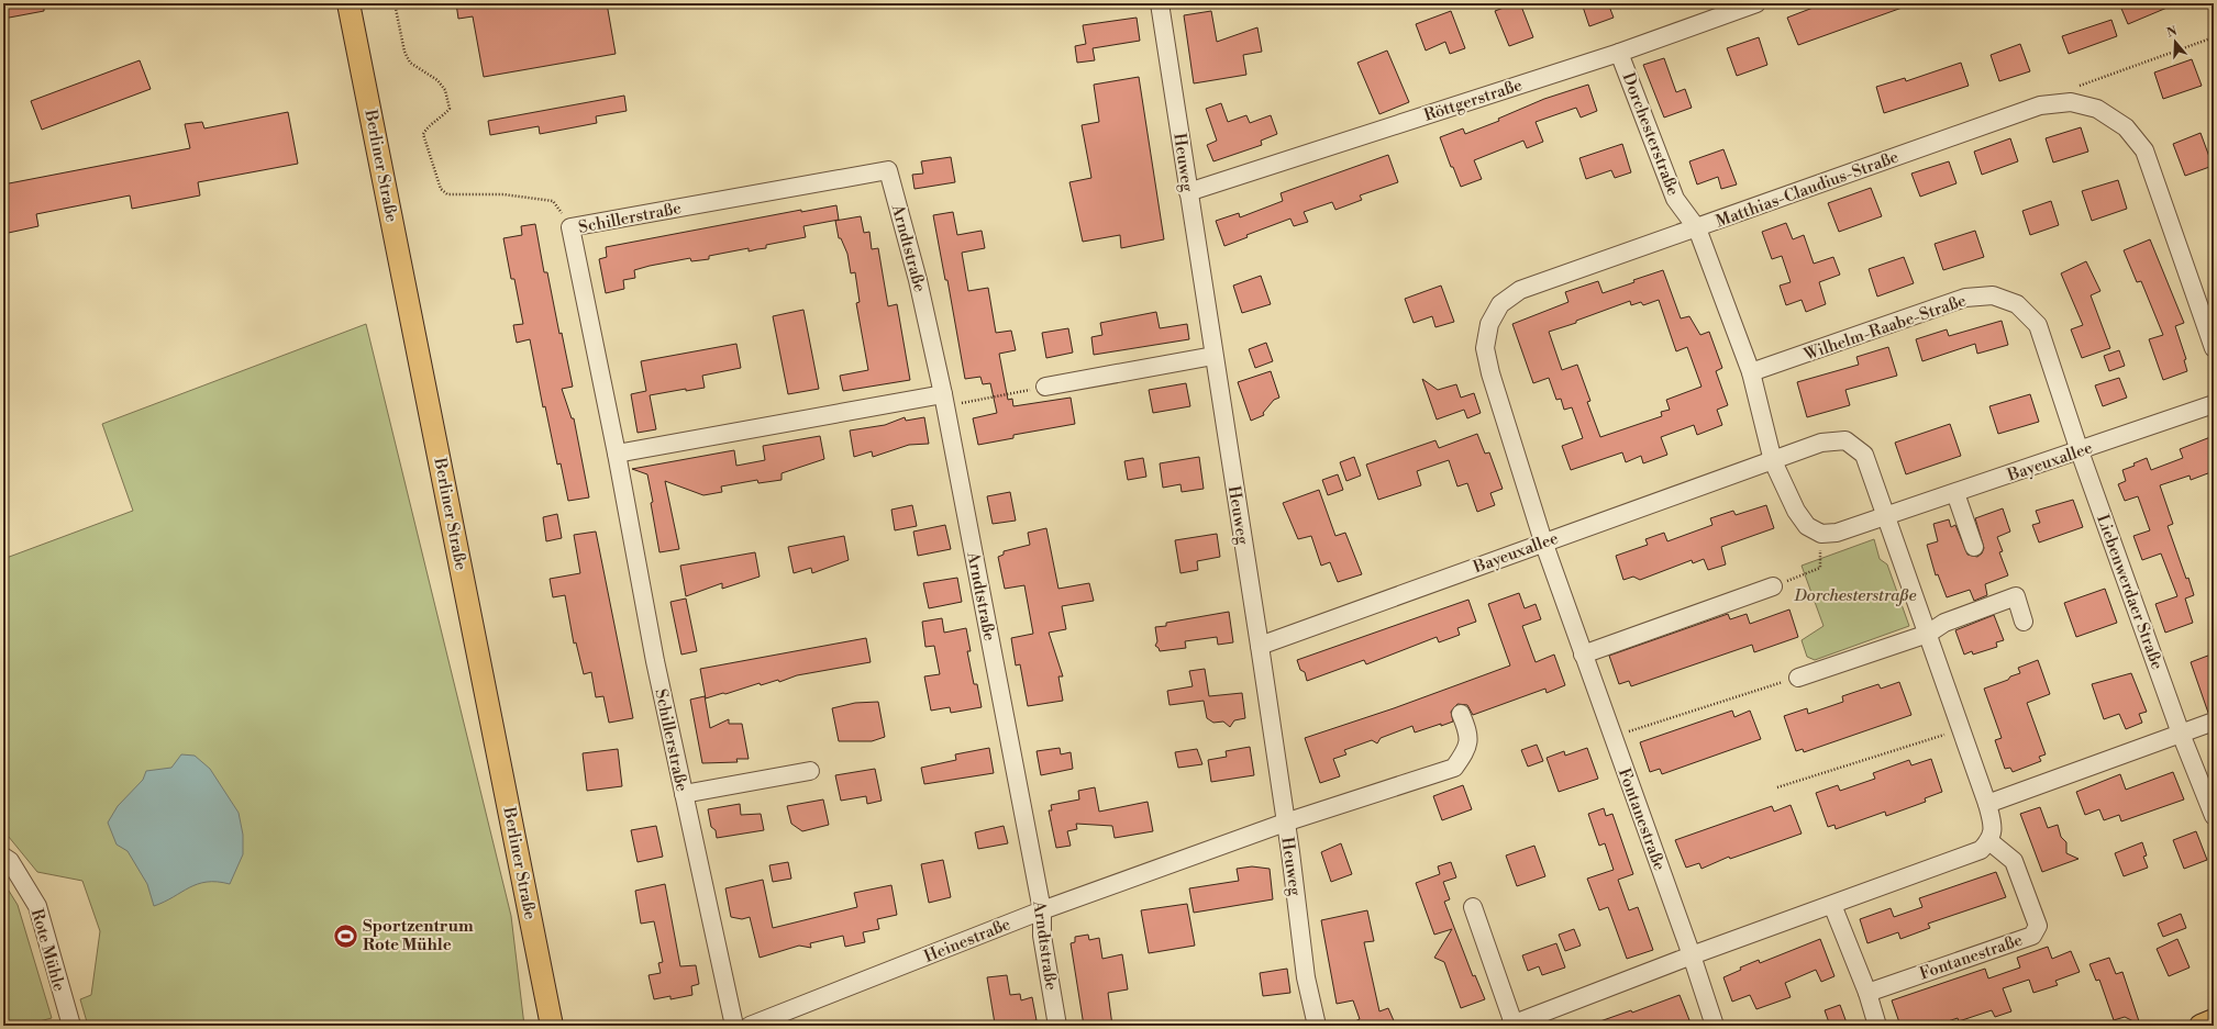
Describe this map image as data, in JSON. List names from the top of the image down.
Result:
{
  "streets": {
    "main road": ["Berliner Straße"],
    "street": [
      "Röttgerstraße",
      "Dorchesterstraße",
      "Heuweg",
      "Matthias-Claudius-Straße",
      "Schillerstraße",
      "Arndtstraße",
      "Wilhelm-Raabe-Straße",
      "Bayeuxallee",
      "Liebenwerdaer Straße",
      "Fontanestraße",
      "Heinestraße",
      "Rote Mühle"
    ]
  },
  "crossings": [
    ["Röttgerstraße", "Dorchesterstraße"],
    ["Röttgerstraße", "Heuweg"],
    ["Dorchesterstraße", "Matthias-Claudius-Straße"],
    ["Dorchesterstraße", "Wilhelm-Raabe-Straße"],
    ["Dorchesterstraße", "Bayeuxallee"],
    ["Heuweg", "Bayeuxallee"],
    ["Heuweg", "Heinestraße"],
    ["Matthias-Claudius-Straße", "Bayeuxallee"],
    ["Matthias-Claudius-Straße", "Fontanestraße"],
    ["Schillerstraße", "Arndtstraße"],
    ["Arndtstraße", "Heinestraße"],
    ["Wilhelm-Raabe-Straße", "Bayeuxallee"],
    ["Wilhelm-Raabe-Straße", "Liebenwerdaer Straße"],
    ["Bayeuxallee", "Liebenwerdaer Straße"],
    ["Bayeuxallee", "Fontanestraße"]
  ],
  "parks": ["Dorchesterstraße"],
  "places": {
    "sports": ["Sportzentrum Rote Mühle"]
  },
  "north": "top"
}
